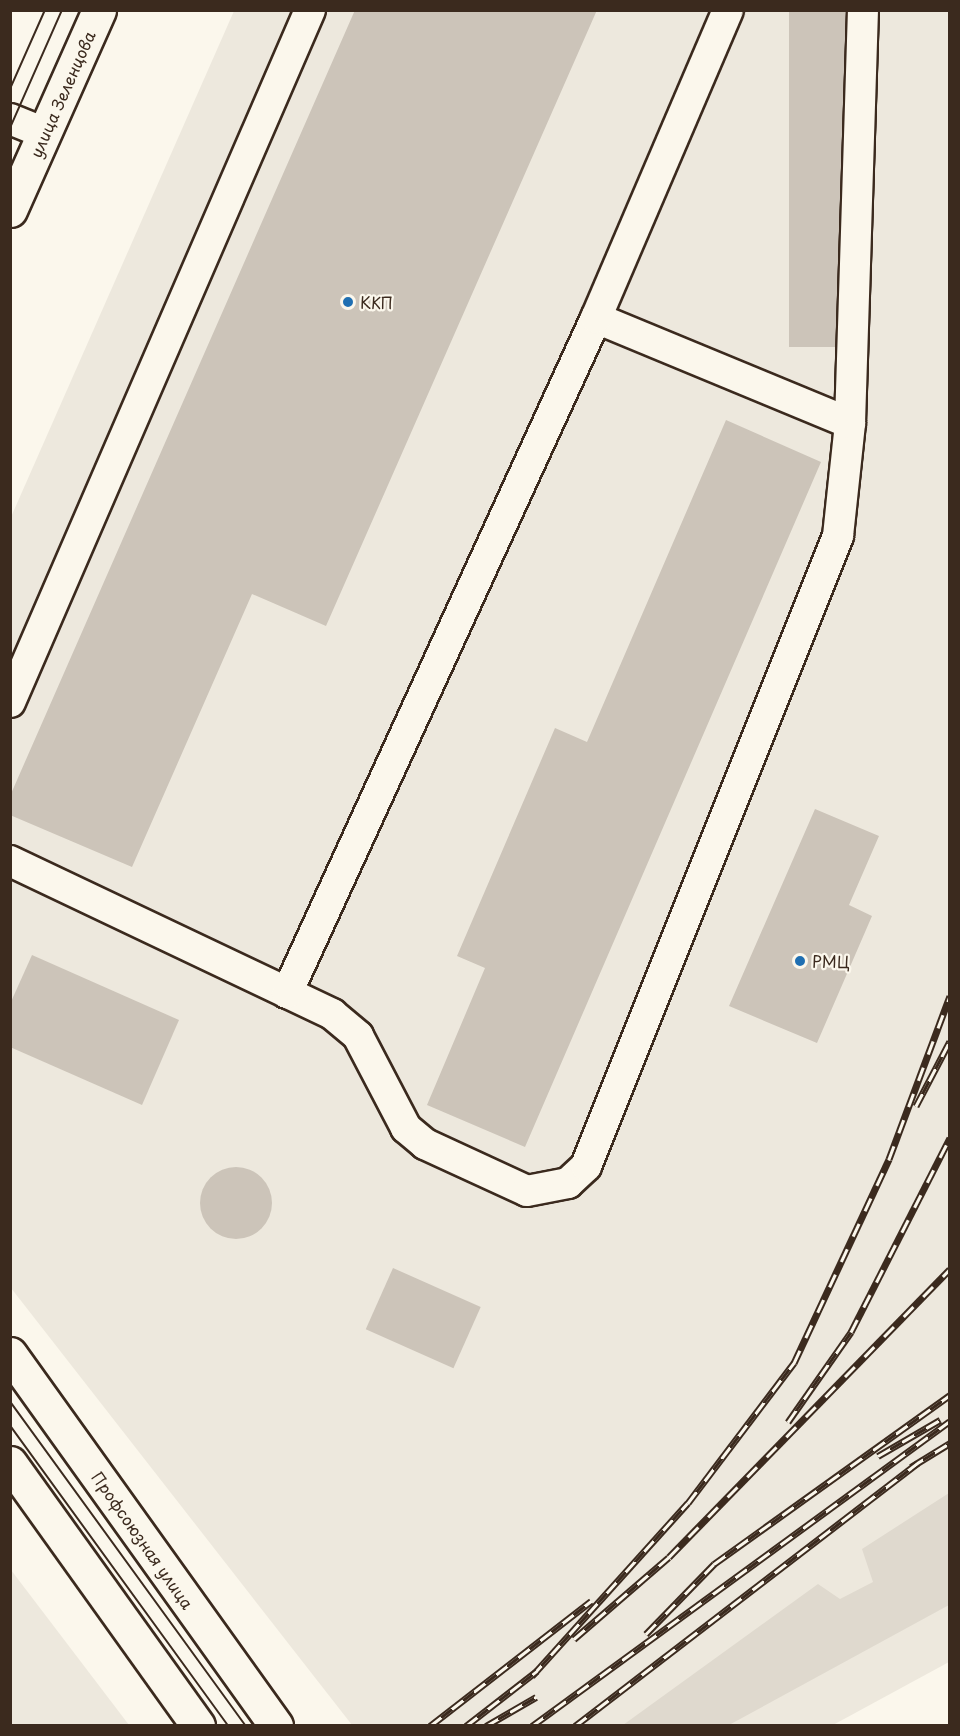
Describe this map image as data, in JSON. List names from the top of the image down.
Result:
{
  "streets": {
    "main road": ["улица Зеленцова", "Профсоюзная улица"]
  },
  "places": ["ККП", "РМЦ"]
}
